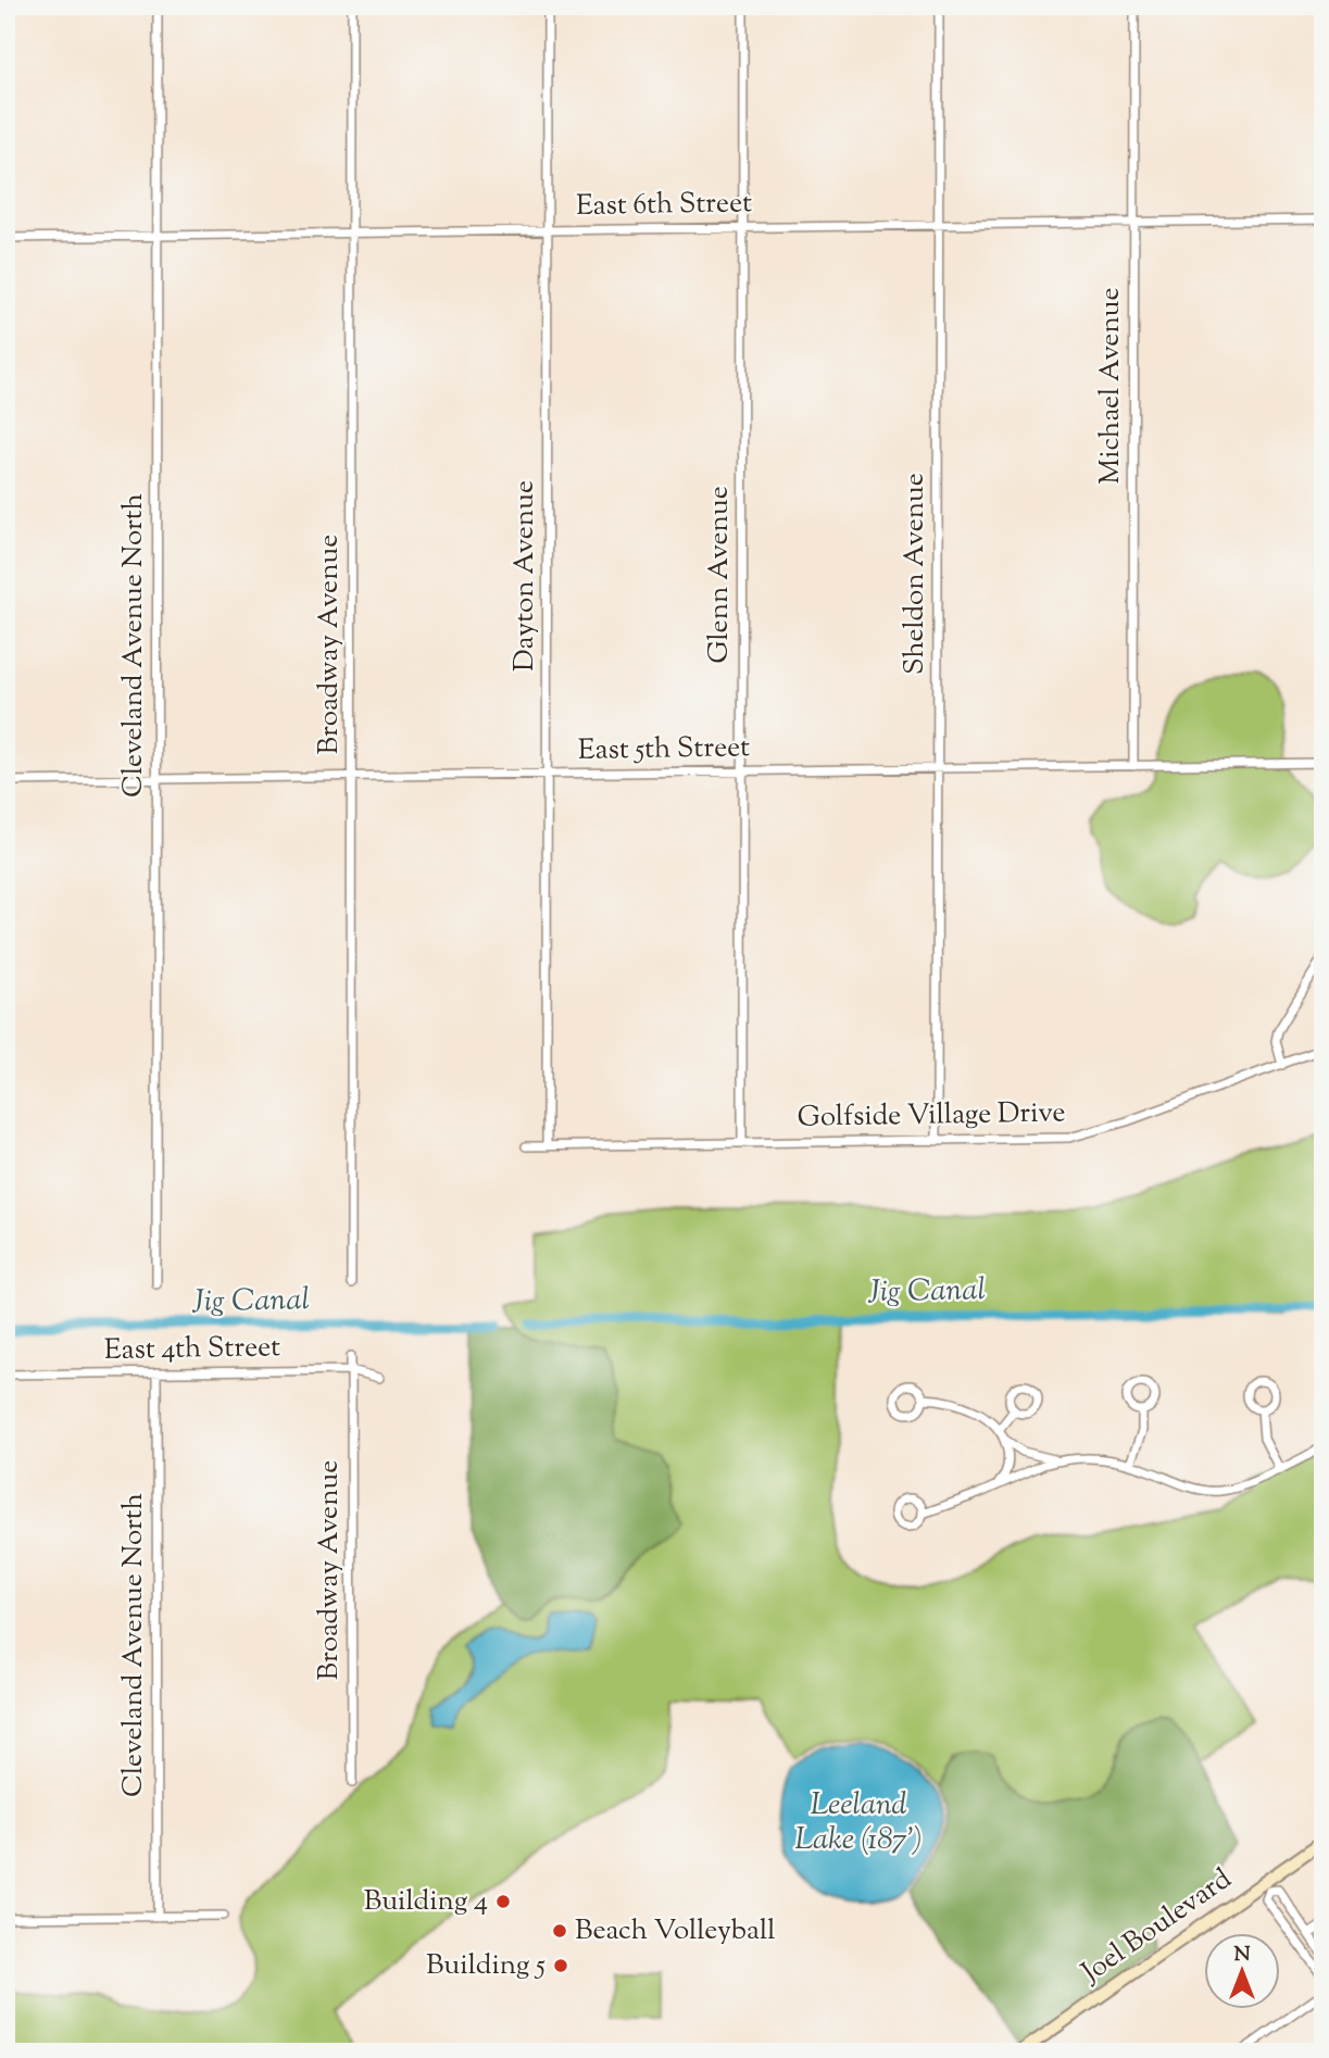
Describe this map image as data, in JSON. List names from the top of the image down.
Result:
{
  "streets": {
    "main road": ["Joel Boulevard"],
    "street": [
      "East 6th Street",
      "Michael Avenue",
      "Sheldon Avenue",
      "Glenn Avenue",
      "Dayton Avenue",
      "Broadway Avenue",
      "Cleveland Avenue North",
      "East 5th Street",
      "Golfside Village Drive",
      "East 4th Street"
    ]
  },
  "crossings": [
    ["East 6th Street", "Michael Avenue"],
    ["East 6th Street", "Sheldon Avenue"],
    ["East 6th Street", "Glenn Avenue"],
    ["East 6th Street", "Dayton Avenue"],
    ["East 6th Street", "Broadway Avenue"],
    ["East 6th Street", "Cleveland Avenue North"],
    ["Michael Avenue", "East 5th Street"],
    ["Sheldon Avenue", "East 5th Street"],
    ["Sheldon Avenue", "Golfside Village Drive"],
    ["Glenn Avenue", "East 5th Street"],
    ["Glenn Avenue", "Golfside Village Drive"],
    ["Dayton Avenue", "East 5th Street"],
    ["Dayton Avenue", "Golfside Village Drive"],
    ["Broadway Avenue", "East 5th Street"],
    ["Broadway Avenue", "East 4th Street"],
    ["Cleveland Avenue North", "East 5th Street"],
    ["Cleveland Avenue North", "East 4th Street"]
  ],
  "water": ["Jig Canal", "Leeland Lake (187')"],
  "places": ["Building 4", "Beach Volleyball", "Building 5"],
  "north": "top"
}
